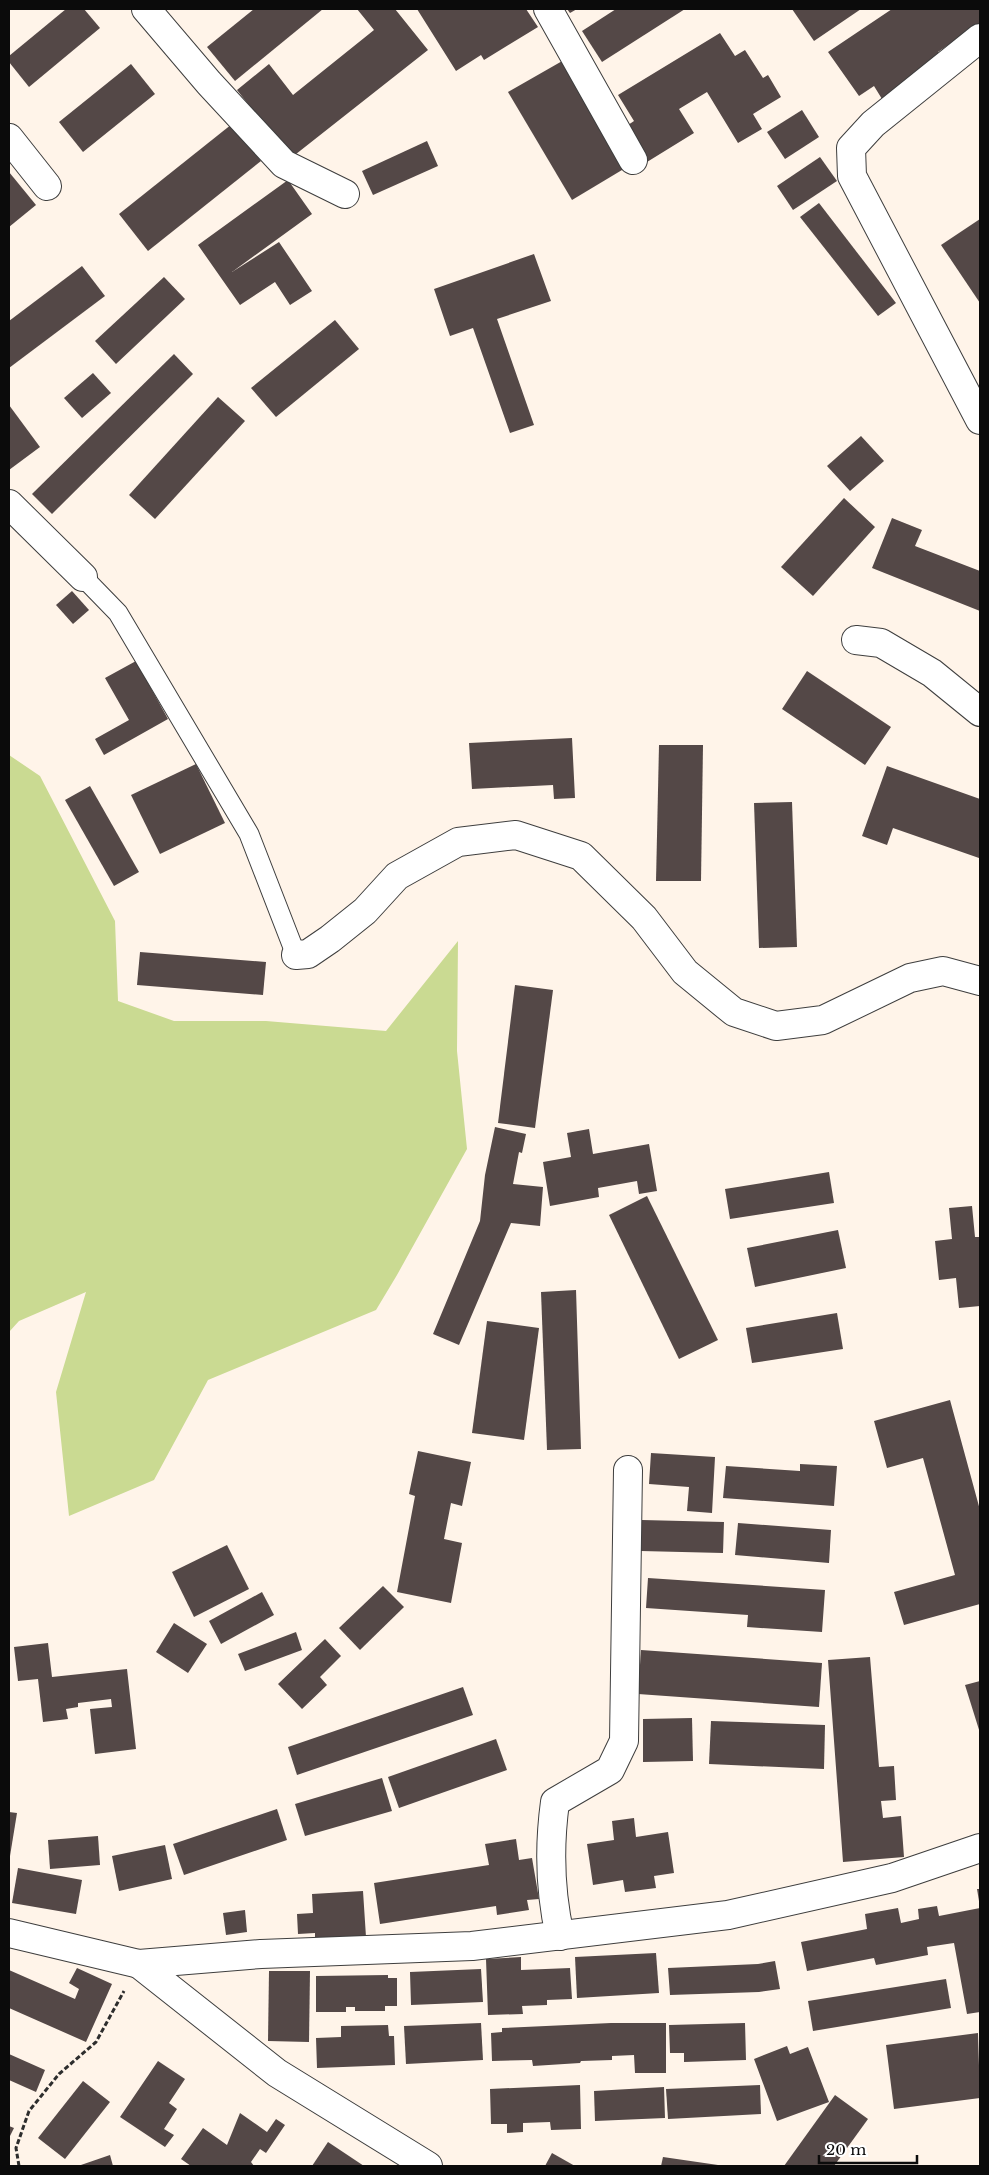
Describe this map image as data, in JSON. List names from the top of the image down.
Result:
{
  "scale_bar": "20 m"
}
